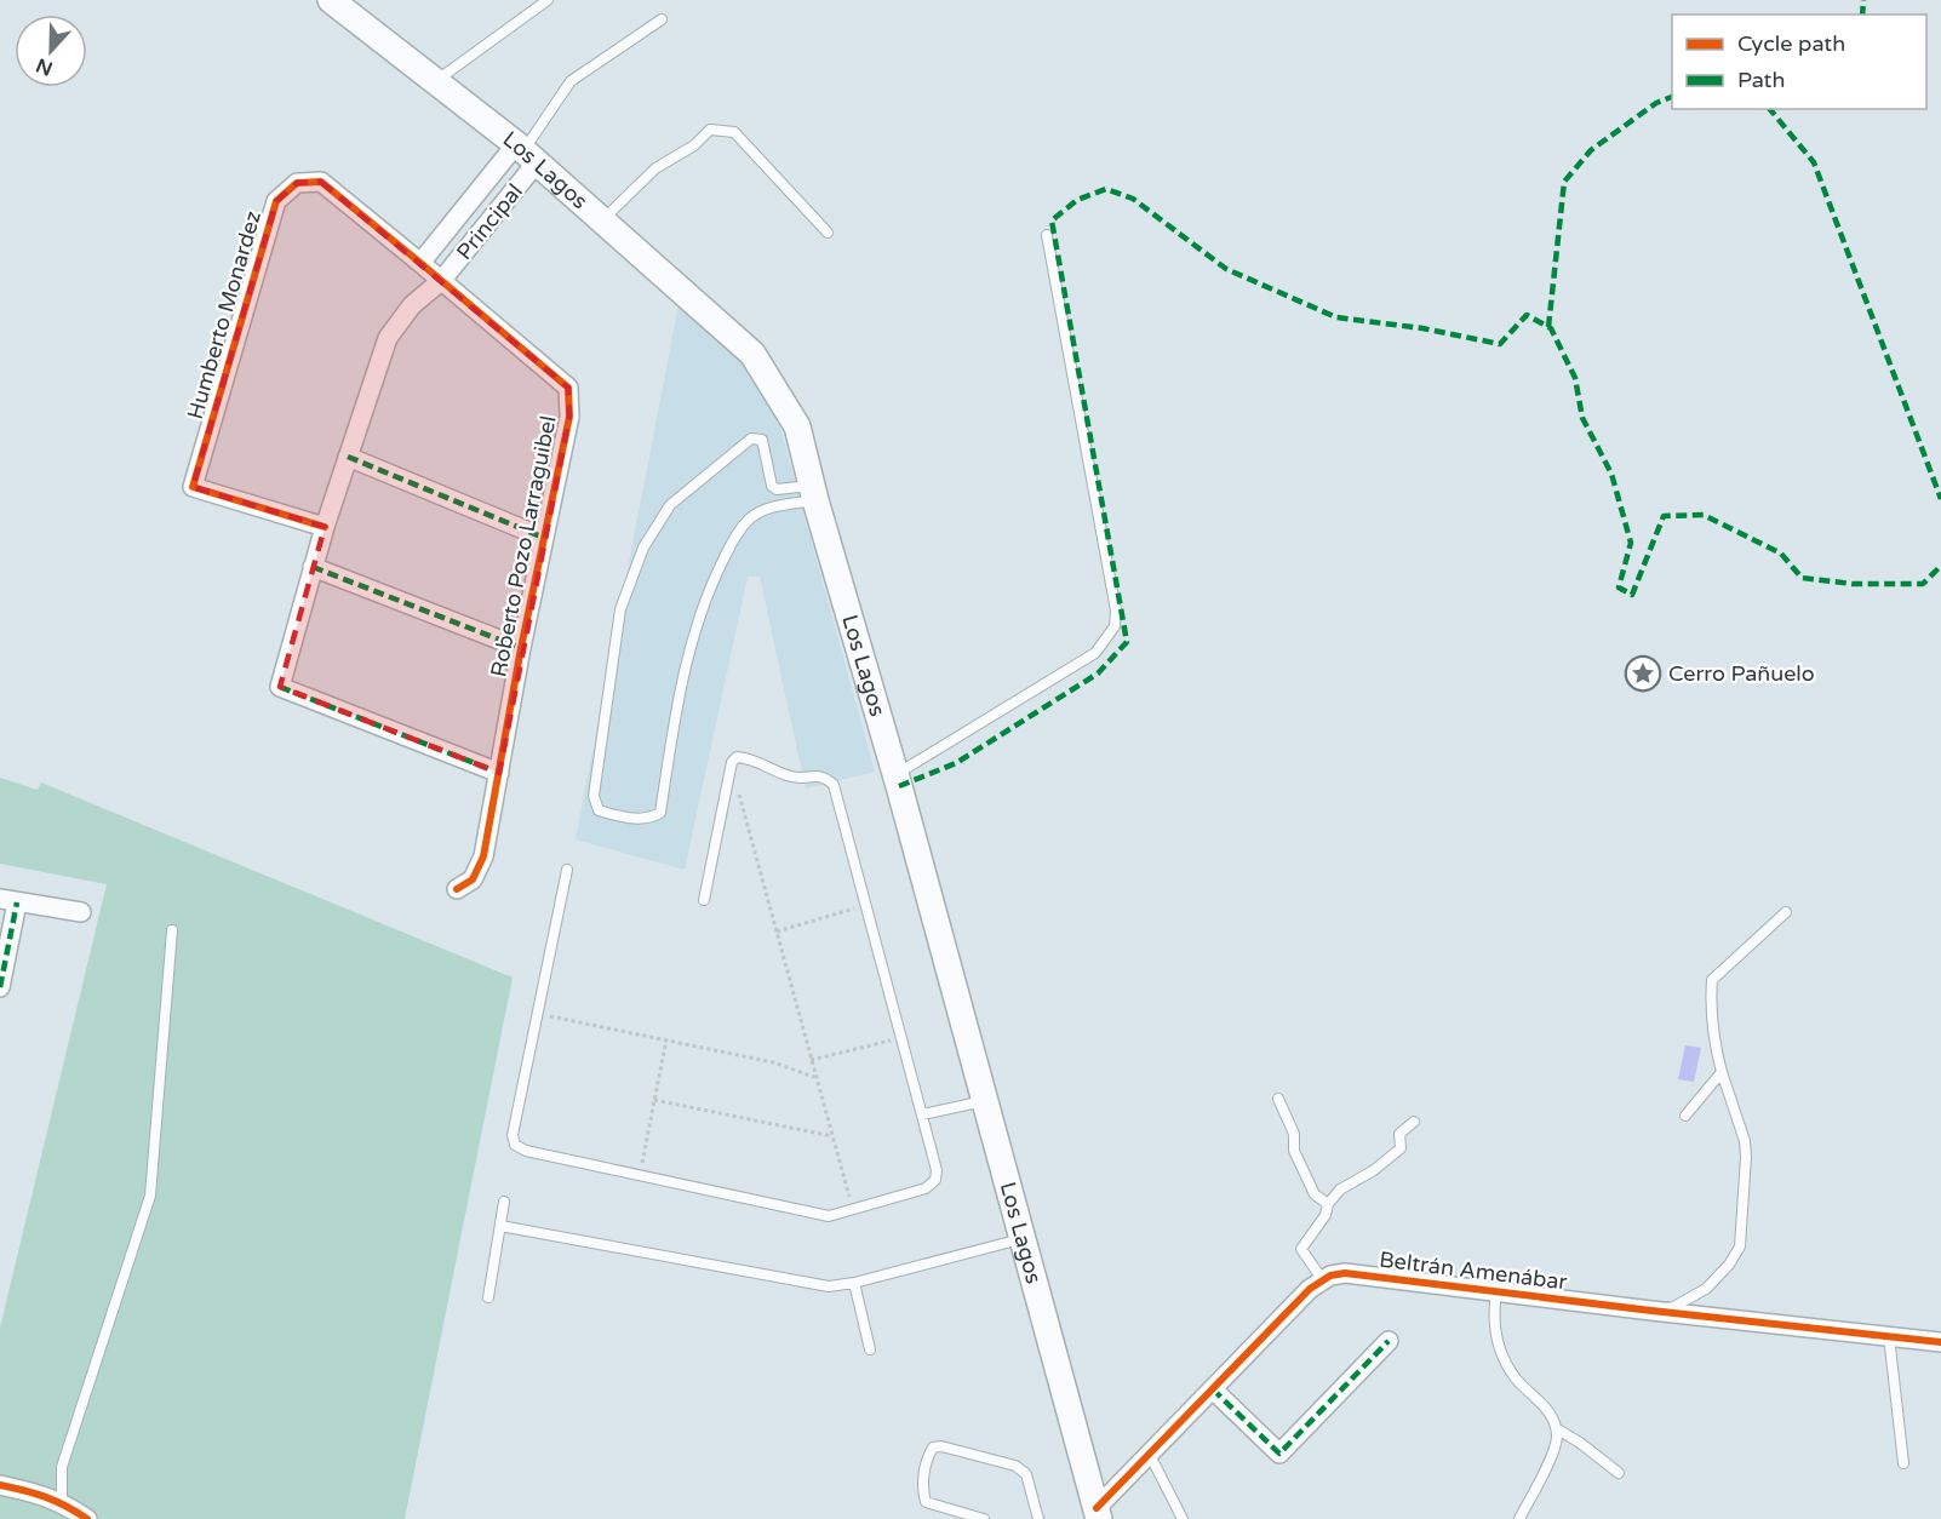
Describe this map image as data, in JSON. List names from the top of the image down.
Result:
{
  "streets": {
    "main road": ["Los Lagos"],
    "street": [
      "Principal",
      "Humberto Monardez",
      "Roberto Pozo Larraguibel",
      "Beltrán Amenábar"
    ]
  },
  "crossings": [
    ["Los Lagos", "Principal"],
    ["Principal", "Humberto Monardez"],
    ["Principal", "Roberto Pozo Larraguibel"],
    ["Humberto Monardez", "Roberto Pozo Larraguibel"]
  ],
  "places": {
    "place": ["Cerro Pañuelo"]
  },
  "legend": ["Cycle path", "Path"],
  "north": "bottom"
}
